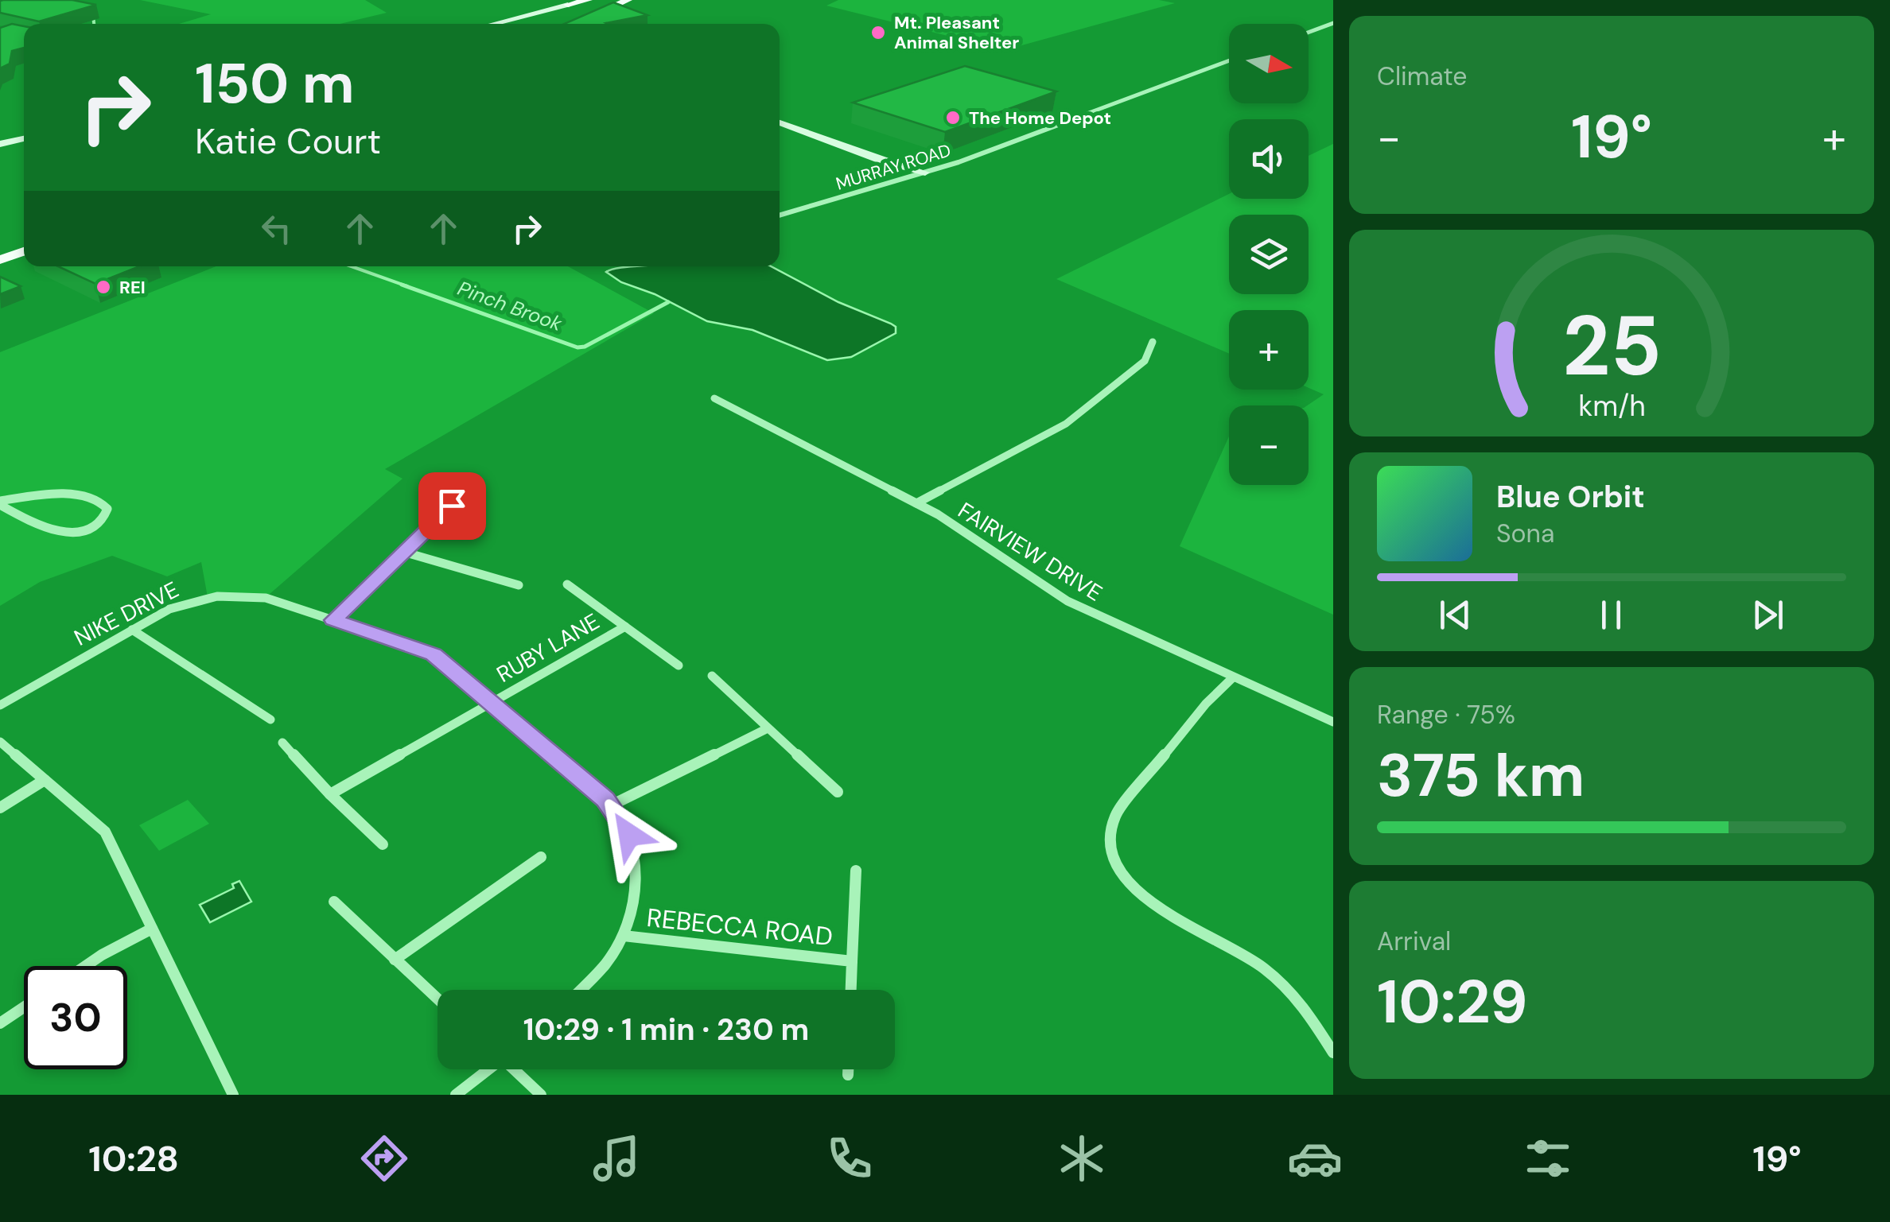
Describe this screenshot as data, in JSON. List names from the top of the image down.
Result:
{
  "streets": {
    "street": [
      "MURRAY ROAD",
      "FAIRVIEW DRIVE",
      "NIKE DRIVE",
      "RUBY LANE",
      "REBECCA ROAD"
    ]
  },
  "crossings": [
    ["NIKE DRIVE", "RUBY LANE"],
    ["NIKE DRIVE", "REBECCA ROAD"]
  ],
  "water": ["Pinch Brook"],
  "places": ["Mt. Pleasant Animal Shelter", "The Home Depot", "REI"],
  "north": "right",
  "page": {
    "tile": [
      "Climate",
      ["Range · 75%", "375 km"],
      ["Arrival", "10:29"]
    ],
    "map_buttons": ["+", "−"],
    "turn": ["150 m", "Katie Court"],
    "heat": ["−", "19°", "+"],
    "song": ["Blue Orbit", "Sona"],
    "limit": "30",
    "trip": "10:29 · 1 min · 230 m",
    "tabs": ["10:28", "19°"],
    "gauge": ["25", "km/h"]
  }
}
